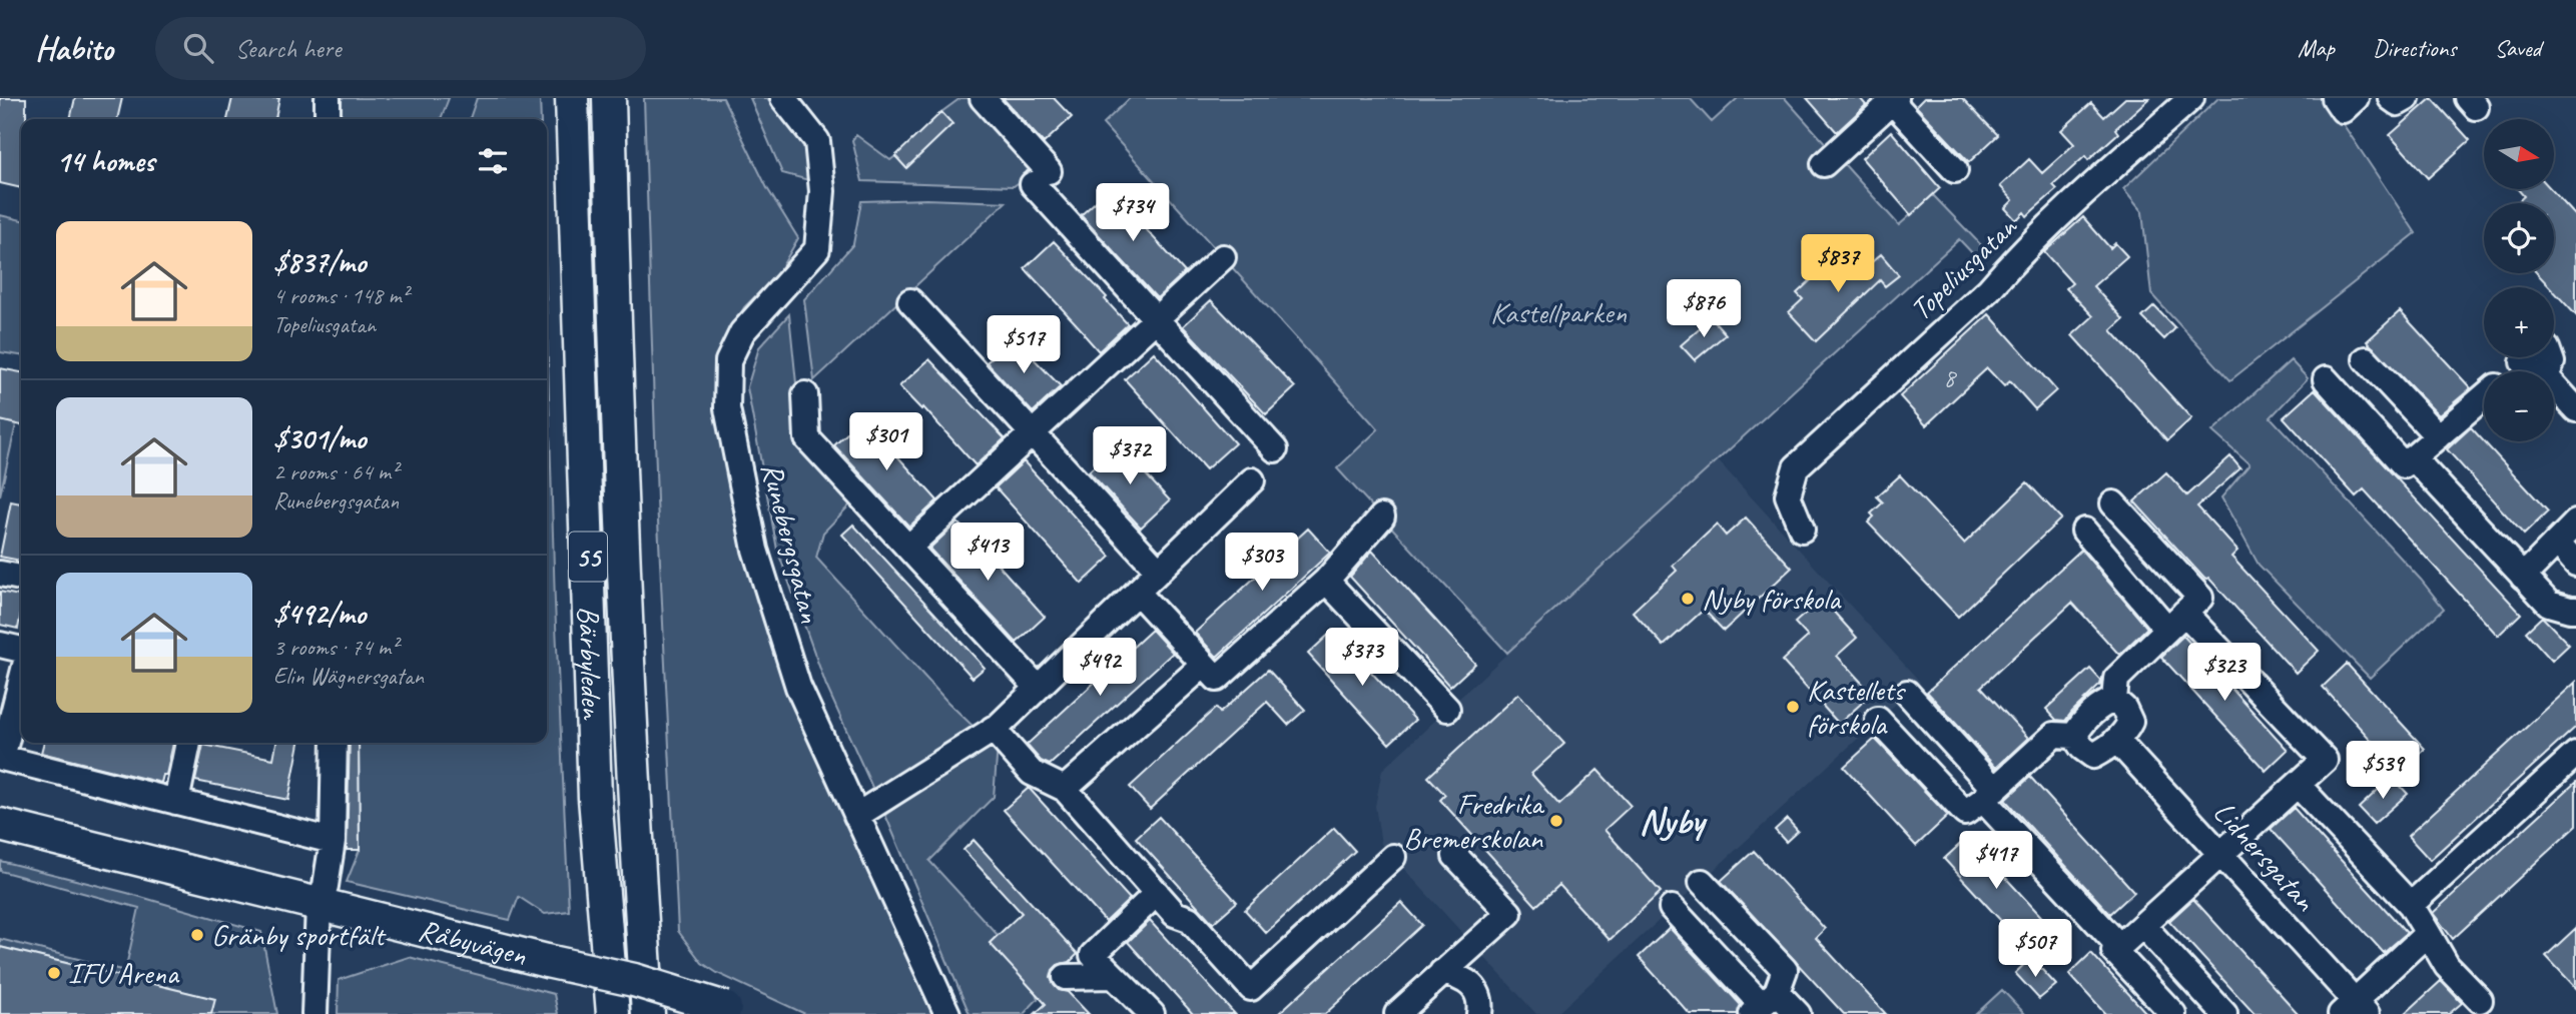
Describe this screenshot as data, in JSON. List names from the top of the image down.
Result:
{
  "streets": {
    "main road": ["55", "Bärbyleden", "Råbyvägen"],
    "street": ["Topeliusgatan", "Runebergsgatan", "Lidnersgatan"]
  },
  "districts": ["Nyby"],
  "parks": ["Kastellparken"],
  "places": [
    "Nyby förskola",
    "Kastellets förskola",
    "Fredrika Bremerskolan",
    "Gränby sportfält",
    "IFU Arena"
  ],
  "house_numbers": ["8"],
  "north": "right",
  "page": {
    "header": "Habito",
    "search": "Search here",
    "nav": ["Map", "Directions", "Saved"],
    "map_buttons": ["+", "−"],
    "heading": "14 homes",
    "price": [
      "$734",
      "$837",
      "$876",
      "$517",
      "$301",
      "$372",
      "$413",
      "$303",
      "$373",
      "$492",
      "$323",
      "$539",
      "$417",
      "$507"
    ],
    "list": [
      {
        "name": "$837/mo",
        "note": "4 rooms · 148 m² · Topeliusgatan"
      },
      {
        "name": "$301/mo",
        "note": "2 rooms · 64 m² · Runebergsgatan"
      },
      {
        "name": "$492/mo",
        "note": "3 rooms · 74 m² · Elin Wägnersgatan"
      }
    ]
  }
}
